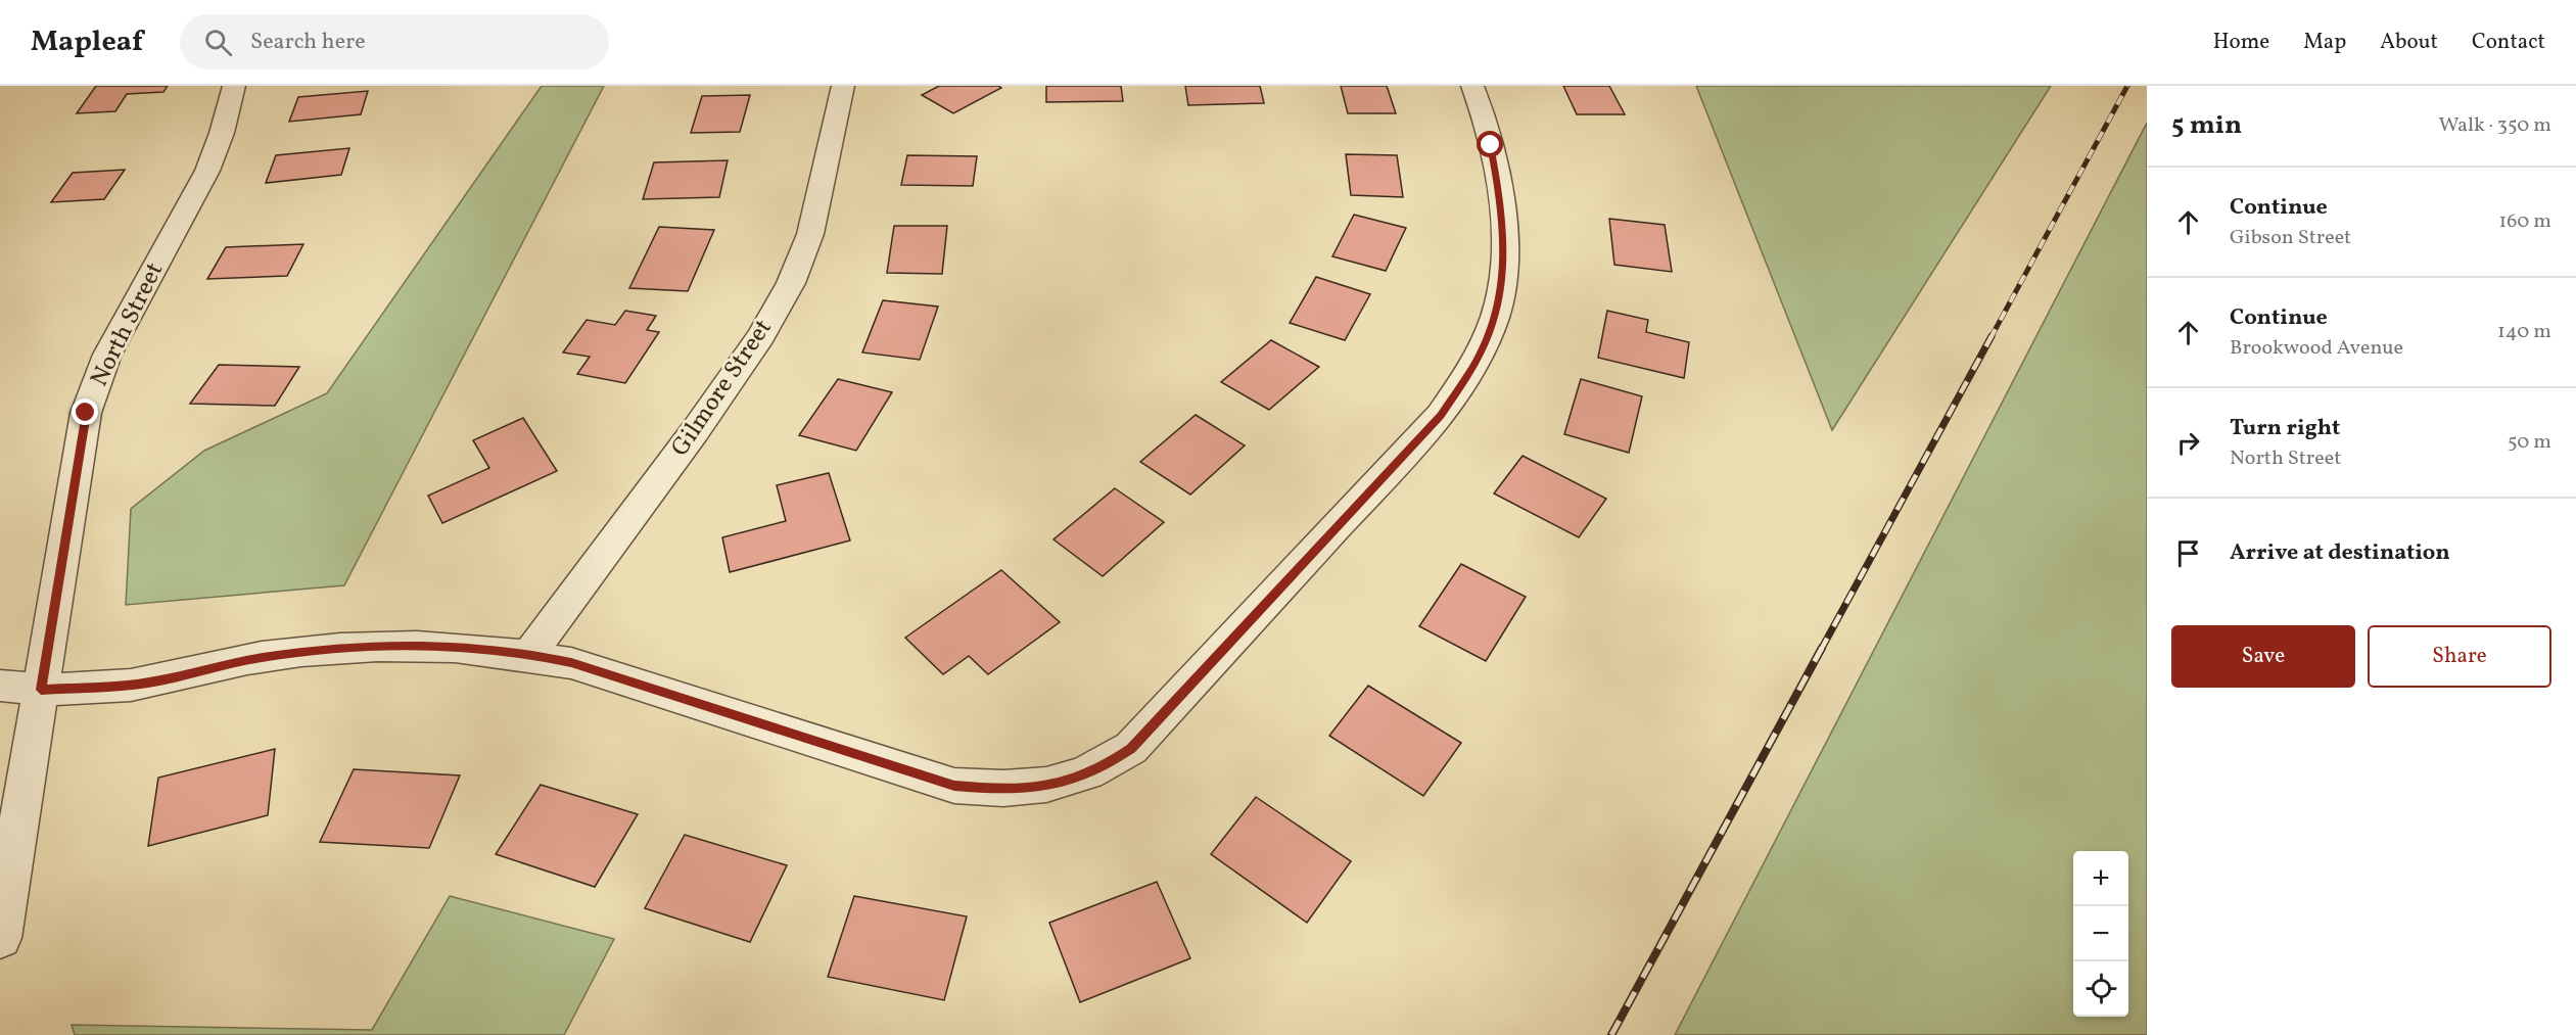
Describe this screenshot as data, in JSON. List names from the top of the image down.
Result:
{
  "streets": {
    "street": ["North Street", "Gilmore Street"]
  },
  "page": {
    "header": "Mapleaf",
    "search": "Search here",
    "nav": [
      "Home",
      "Map",
      "About",
      "Contact"
    ],
    "heading": ["5 min", "Walk · 350 m"],
    "list": [
      ["Continue", "Gibson Street", "160 m"],
      ["Continue", "Brookwood Avenue", "140 m"],
      ["Turn right", "North Street", "50 m"],
      "Arrive at destination"
    ],
    "buttons": ["Save", "Share"],
    "map_buttons": ["+", "−"]
  }
}
